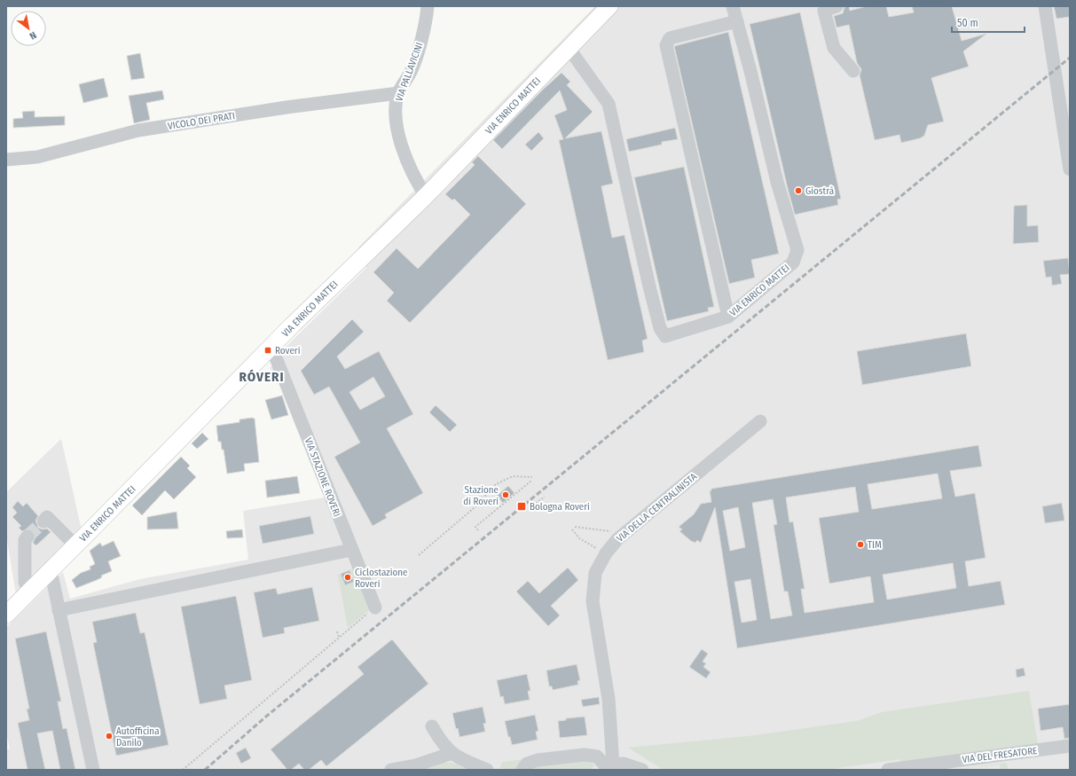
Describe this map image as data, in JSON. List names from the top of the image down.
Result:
{
  "streets": {
    "main road": ["VIA ENRICO MATTEI"],
    "street": [
      "VIA PALLAVICINI",
      "VICOLO DEI PRATI",
      "VIA STAZIONE ROVERI",
      "VIA DELLA CENTRALINISTA",
      "VIA DEL FRESATORE"
    ]
  },
  "crossings": [
    ["VIA PALLAVICINI", "VIA ENRICO MATTEI"],
    ["VIA PALLAVICINI", "VICOLO DEI PRATI"],
    ["VIA ENRICO MATTEI", "VIA STAZIONE ROVERI"]
  ],
  "districts": ["RÓVERI"],
  "places": {
    "other": [
      "Giostrà",
      "Stazione di Roveri",
      "TIM",
      "Ciclostazione Roveri",
      "Autofficina Danilo"
    ],
    "transit": ["Roveri", "Bologna Roveri"]
  },
  "scale_bar": "50 m",
  "north": "bottom right"
}
